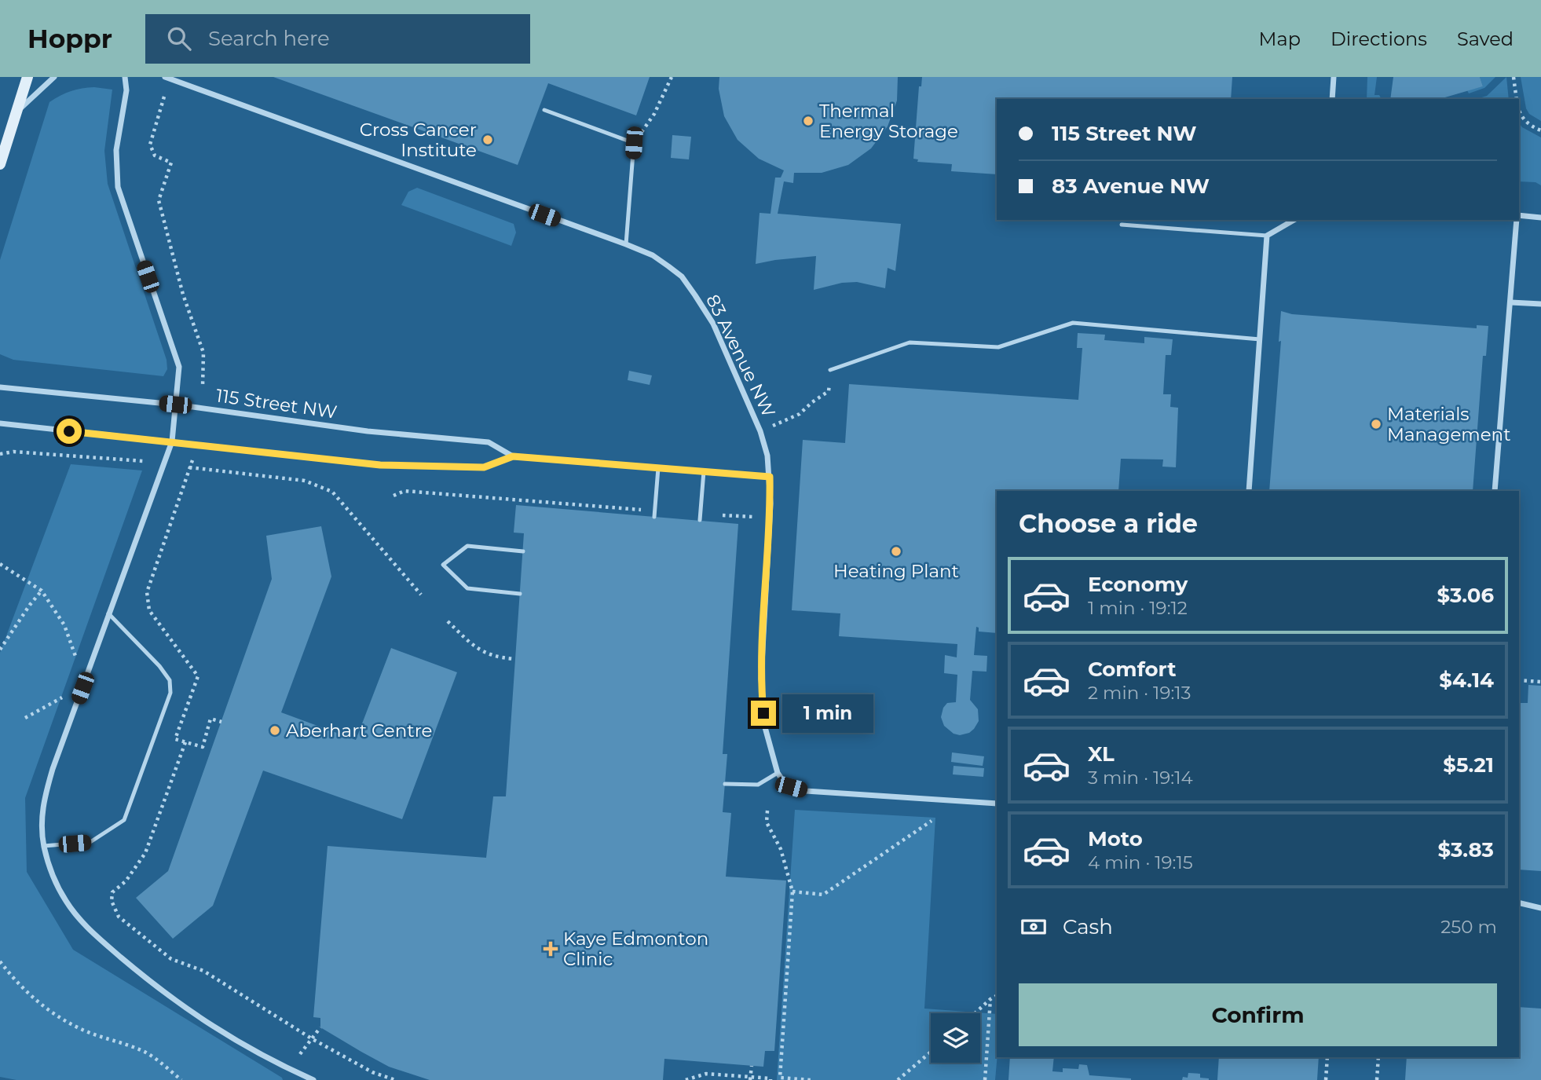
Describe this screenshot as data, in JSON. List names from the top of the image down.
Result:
{
  "streets": {
    "street": ["83 Avenue NW", "115 Street NW"]
  },
  "crossings": [
    ["83 Avenue NW", "115 Street NW"]
  ],
  "places": {
    "other": [
      "Thermal Energy Storage",
      "Cross Cancer Institute",
      "Materials Management",
      "Heating Plant",
      "Aberhart Centre"
    ],
    "health": ["Kaye Edmonton Clinic"]
  },
  "page": {
    "header": "Hoppr",
    "search": "Search here",
    "nav": ["Map", "Directions", "Saved"],
    "banner": ["115 Street NW", "83 Avenue NW"],
    "heading": "Choose a ride",
    "list": [
      {
        "name": "Economy",
        "note": "1 min · 19:12",
        "value": "$3.06"
      },
      {
        "name": "Comfort",
        "note": "2 min · 19:13",
        "value": "$4.14"
      },
      {
        "name": "XL",
        "note": "3 min · 19:14",
        "value": "$5.21"
      },
      {
        "name": "Moto",
        "note": "4 min · 19:15",
        "value": "$3.83"
      }
    ],
    "bubble": "1 min",
    "pay": ["Cash", "250 m"],
    "buttons": "Confirm"
  }
}
